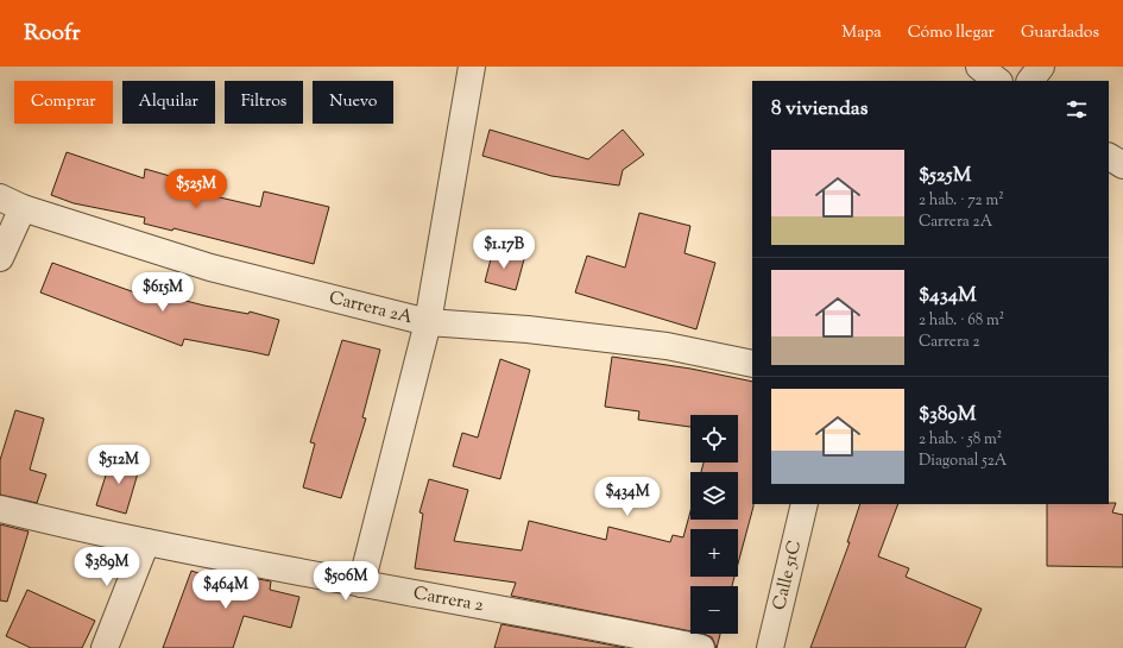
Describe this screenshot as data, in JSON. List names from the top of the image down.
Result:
{
  "streets": {
    "street": ["Carrera 2A", "Calle 51C", "Carrera 2"]
  },
  "page": {
    "header": "Roofr",
    "nav": ["Mapa", "Cómo llegar", "Guardados"],
    "chip": [
      "Comprar",
      "Alquilar",
      "Filtros",
      "Nuevo"
    ],
    "heading": "8 viviendas",
    "list": [
      {
        "name": "$525M",
        "note": "2 hab. · 72 m² · Carrera 2A"
      },
      {
        "name": "$434M",
        "note": "2 hab. · 68 m² · Carrera 2"
      },
      {
        "name": "$389M",
        "note": "2 hab. · 58 m² · Diagonal 52A"
      }
    ],
    "price": [
      "$525M",
      "$1.17B",
      "$615M",
      "$512M",
      "$434M",
      "$389M",
      "$506M",
      "$464M"
    ],
    "map_buttons": ["+", "−"]
  }
}
